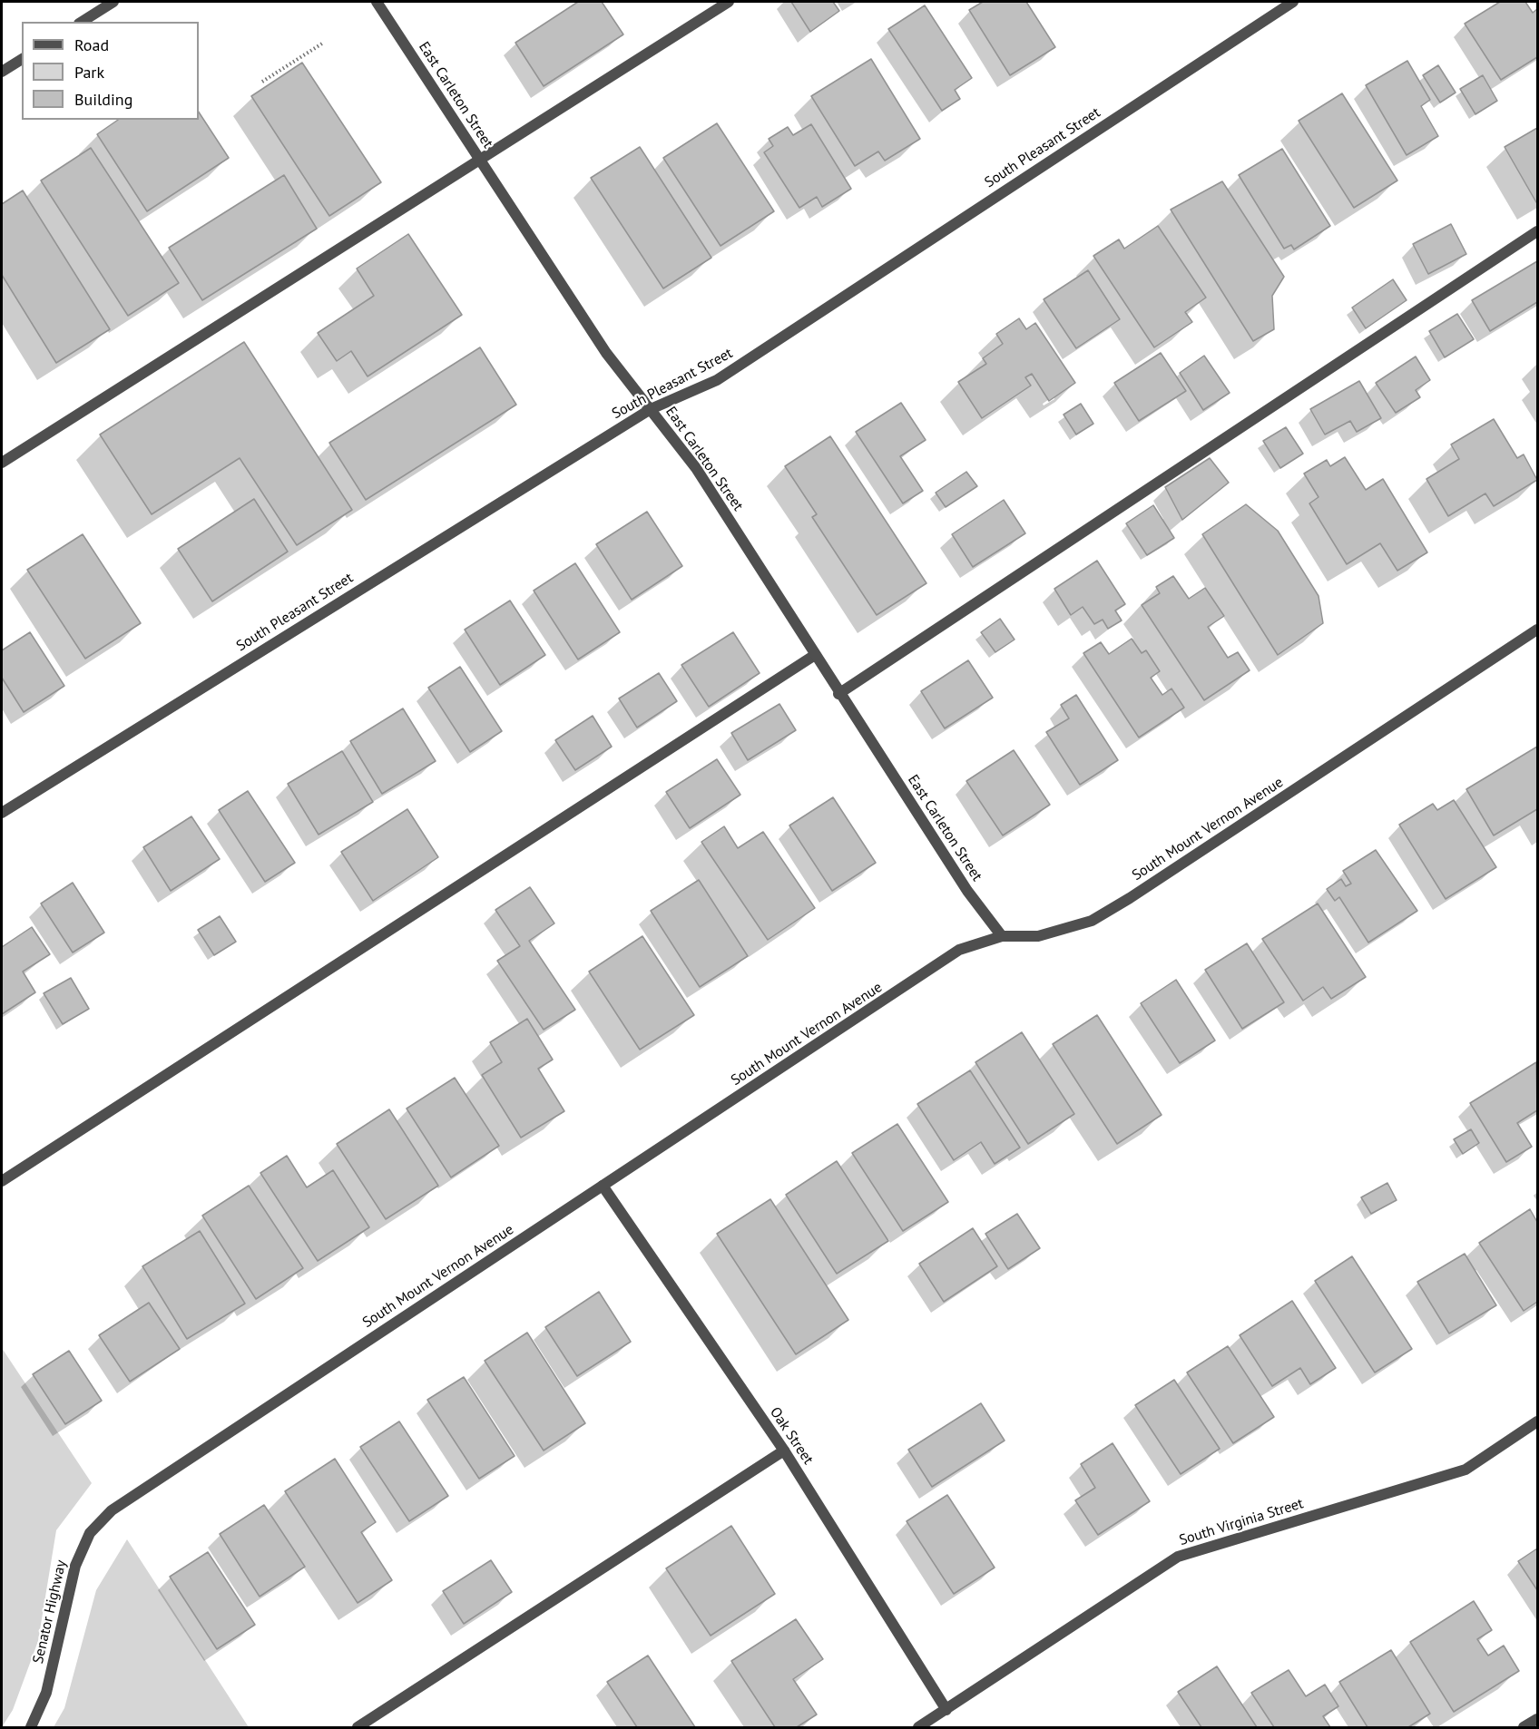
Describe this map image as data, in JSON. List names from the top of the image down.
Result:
{
  "streets": {
    "street": [
      "East Carleton Street",
      "South Pleasant Street",
      "South Mount Vernon Avenue",
      "Oak Street",
      "South Virginia Street",
      "Senator Highway"
    ]
  },
  "crossings": [
    ["East Carleton Street", "South Pleasant Street"],
    ["East Carleton Street", "South Mount Vernon Avenue"],
    ["South Mount Vernon Avenue", "Oak Street"],
    ["South Mount Vernon Avenue", "Senator Highway"],
    ["Oak Street", "South Virginia Street"]
  ],
  "legend": ["Road", "Park", "Building"]
}
